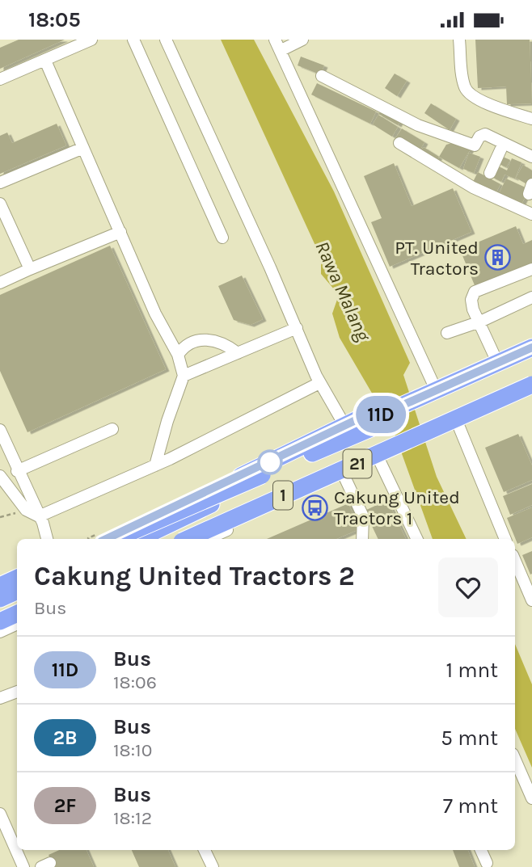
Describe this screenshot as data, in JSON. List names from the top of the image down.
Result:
{
  "streets": {
    "highway": ["21", "1"]
  },
  "crossings": [
    ["21", "1"]
  ],
  "water": ["Rawa Malang"],
  "places": {
    "building": ["PT. United Tractors"],
    "bus stop": ["Cakung United Tractors 1"]
  },
  "lines": ["bus line 11D"],
  "page": {
    "status": "18:05",
    "on_map": "11D",
    "heading": ["Cakung United Tractors 2", "Bus"],
    "list": [
      {
        "mark": "11D",
        "name": "Bus",
        "note": "18:06",
        "value": "1 mnt"
      },
      {
        "mark": "2B",
        "name": "Bus",
        "note": "18:10",
        "value": "5 mnt"
      },
      {
        "mark": "2F",
        "name": "Bus",
        "note": "18:12",
        "value": "7 mnt"
      }
    ]
  }
}
